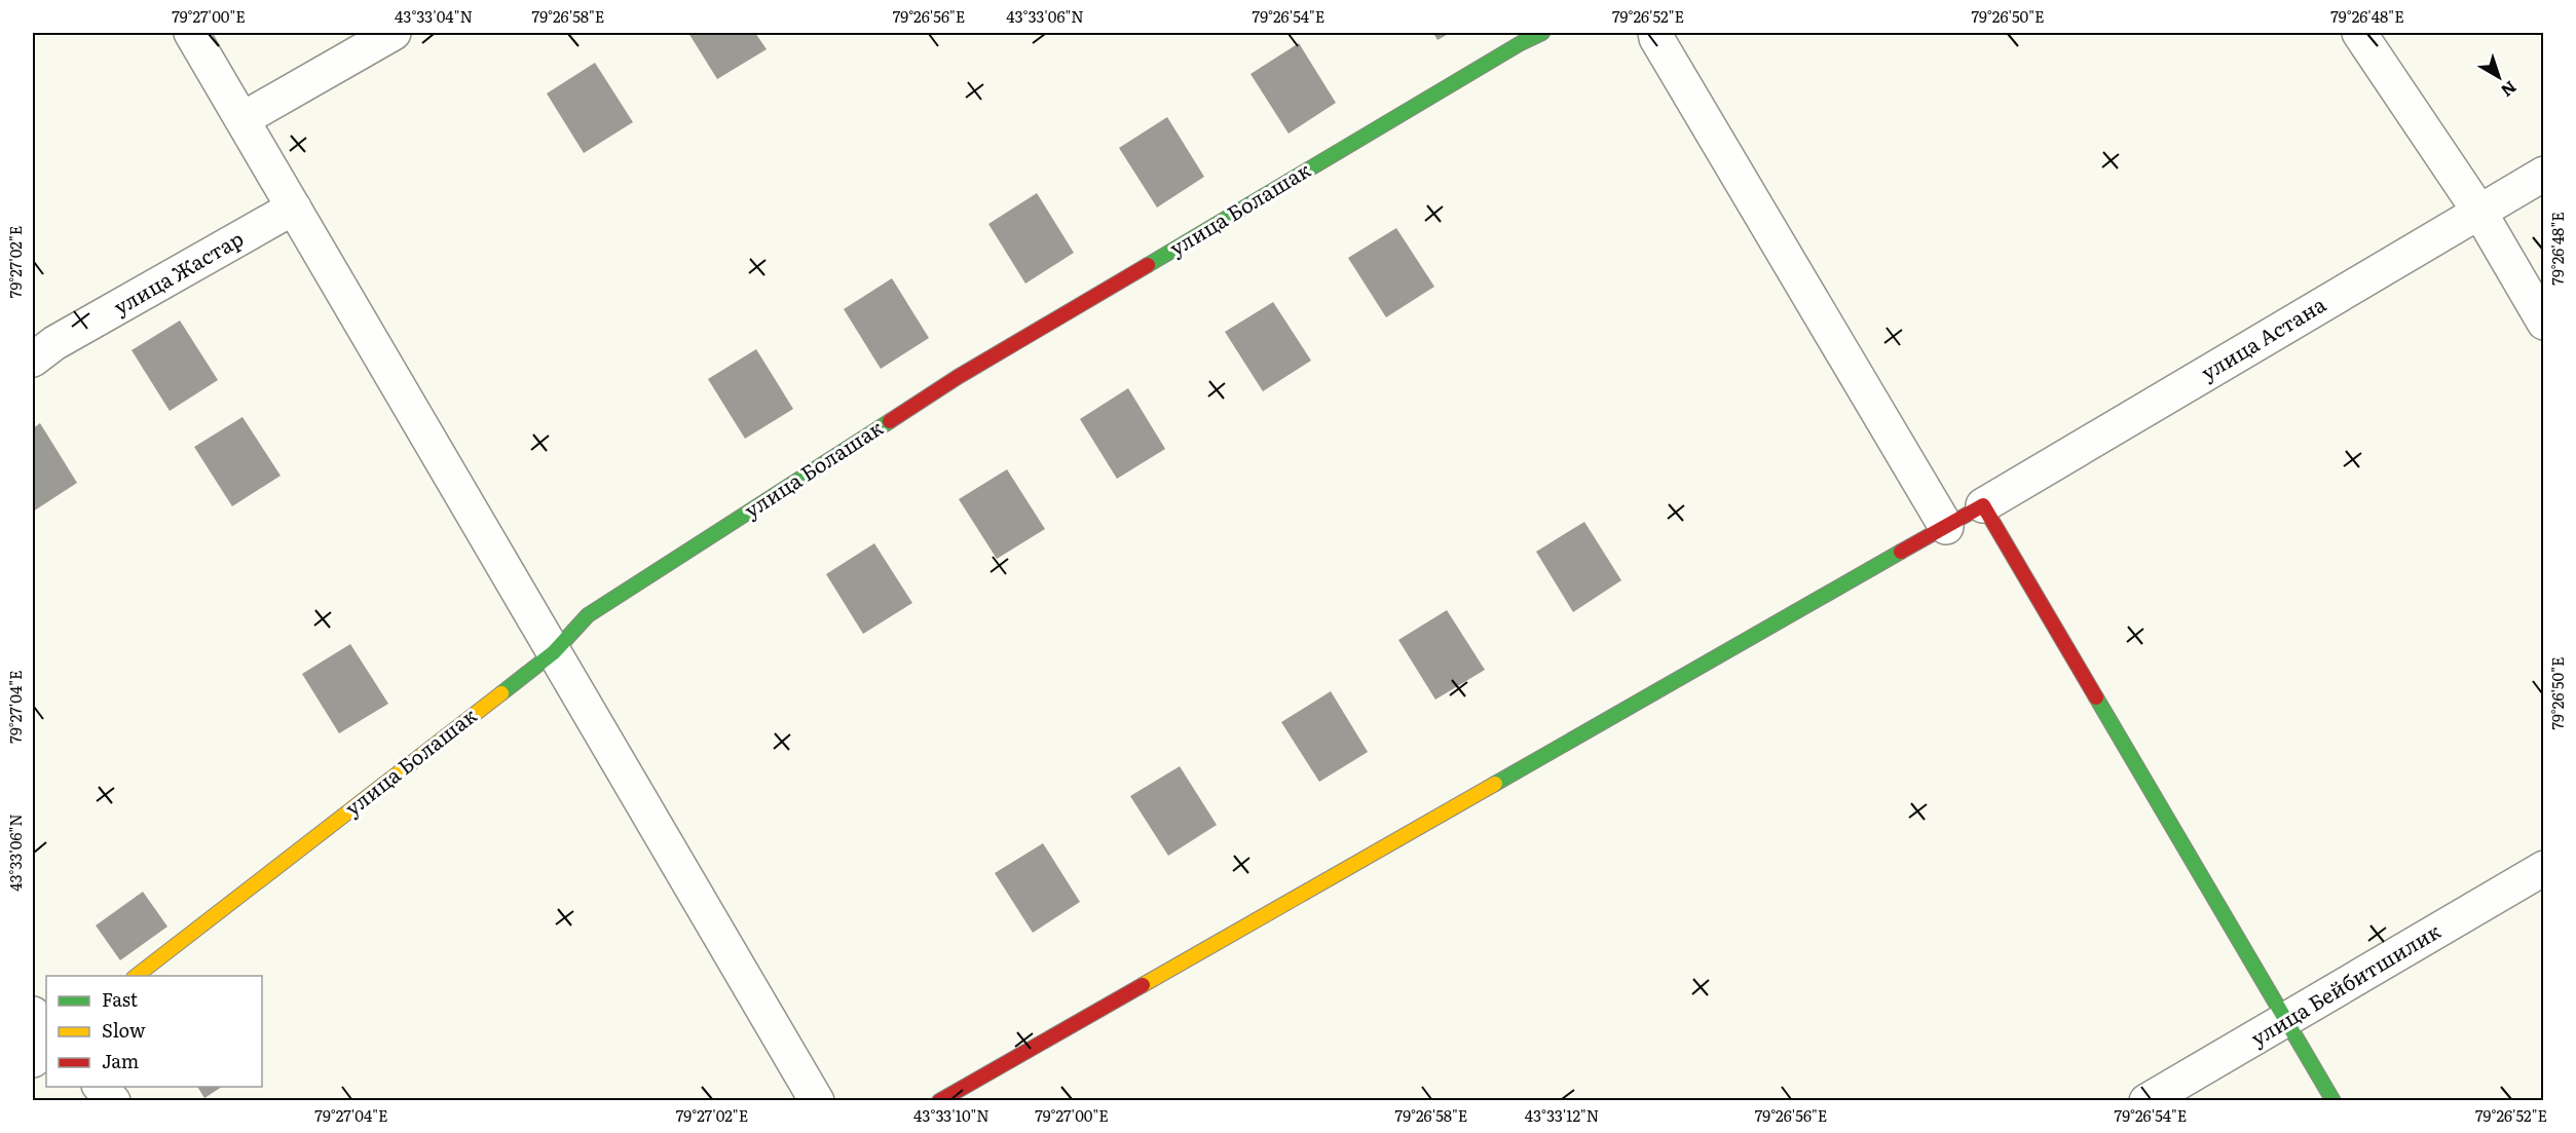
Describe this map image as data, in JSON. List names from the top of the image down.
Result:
{
  "streets": {
    "street": [
      "улица Болашак",
      "улица Жастар",
      "улица Астана",
      "улица Бейбитшилик"
    ]
  },
  "legend": ["Fast", "Slow", "Jam"],
  "north": "bottom right",
  "coordinates": [
    "79°27'00\"E",
    "43°33'04\"N",
    "79°26'58\"E",
    "79°26'56\"E",
    "43°33'06\"N",
    "79°26'54\"E",
    "79°26'52\"E",
    "79°26'50\"E",
    "79°26'48\"E",
    "79°27'02\"E",
    "79°27'04\"E",
    "43°33'10\"N",
    "43°33'12\"N"
  ]
}
